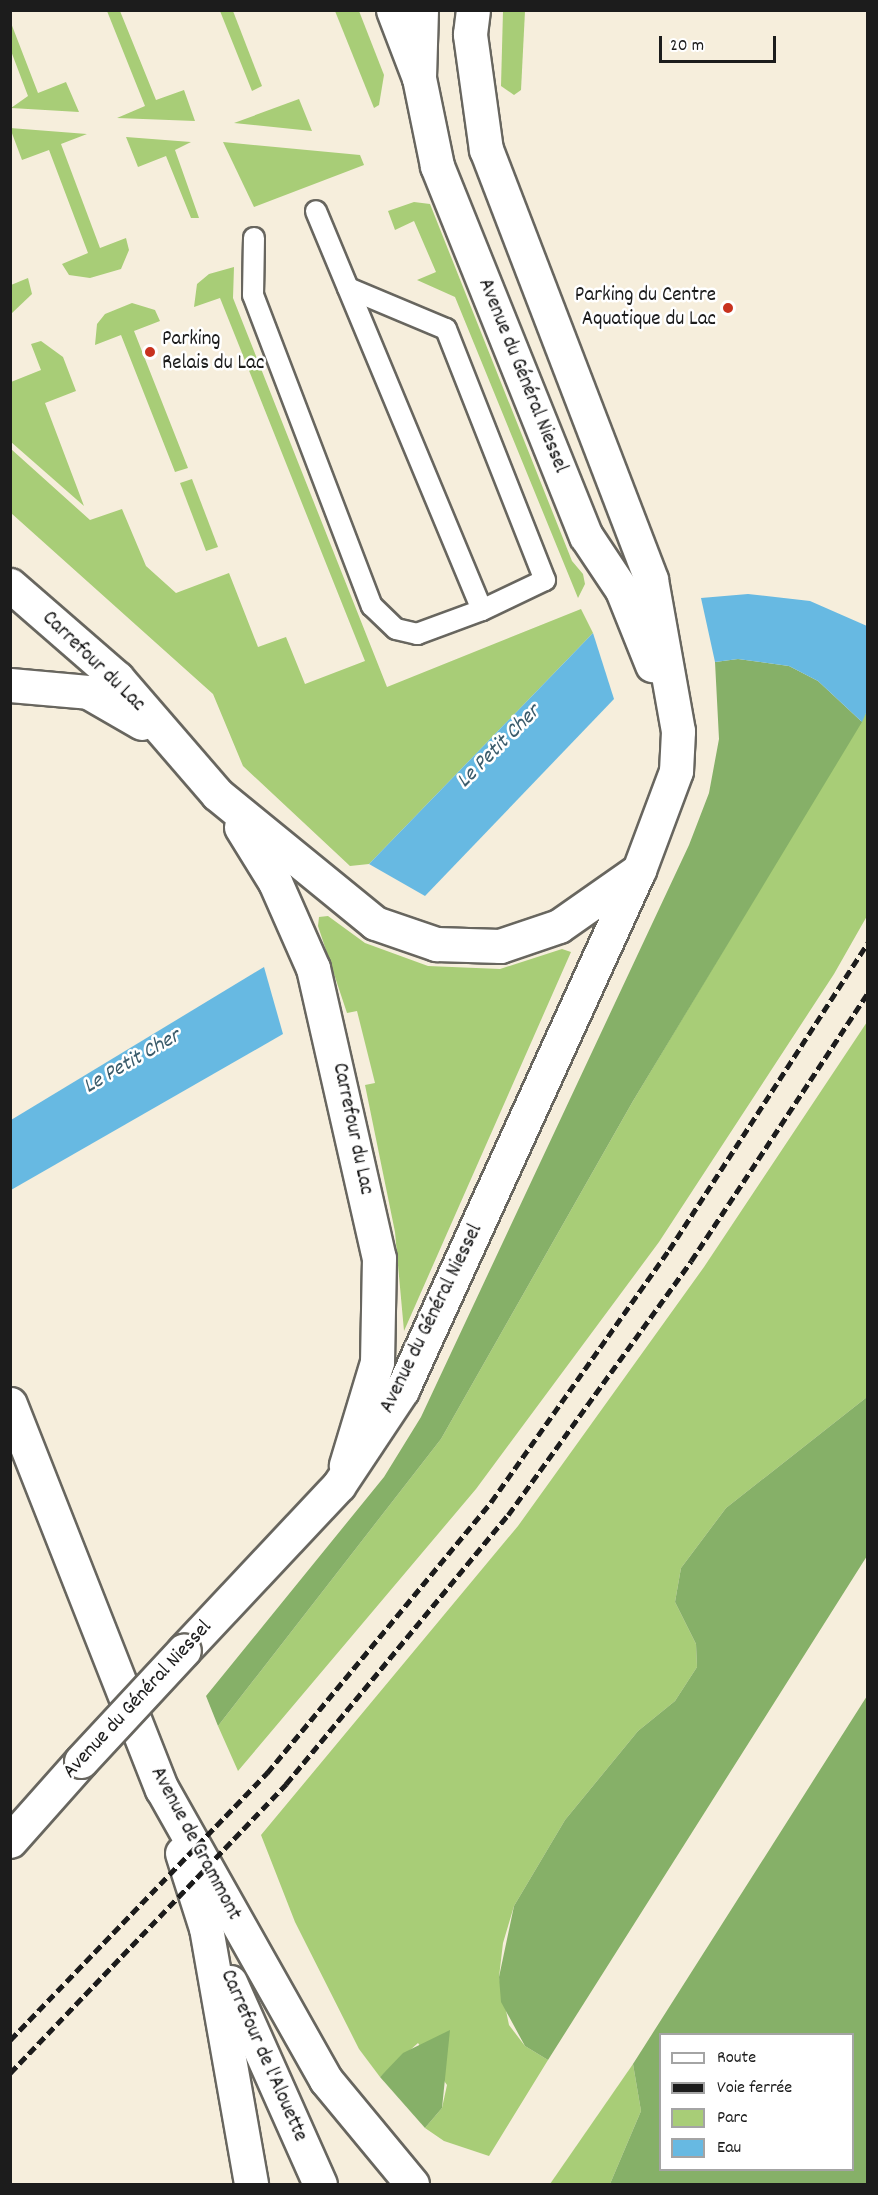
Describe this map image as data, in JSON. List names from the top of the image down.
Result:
{
  "streets": {
    "street": [
      "Avenue du Général Niessel",
      "Carrefour du Lac",
      "Avenue de Grammont",
      "Carrefour de l'Alouette"
    ]
  },
  "crossings": [
    ["Avenue du Général Niessel", "Carrefour du Lac"],
    ["Avenue de Grammont", "Carrefour de l'Alouette"]
  ],
  "water": ["Le Petit Cher"],
  "places": ["Parking du Centre Aquatique du Lac", "Parking Relais du Lac"],
  "legend": [
    "Route",
    "Voie ferrée",
    "Parc",
    "Eau"
  ],
  "scale_bar": "20 m"
}
